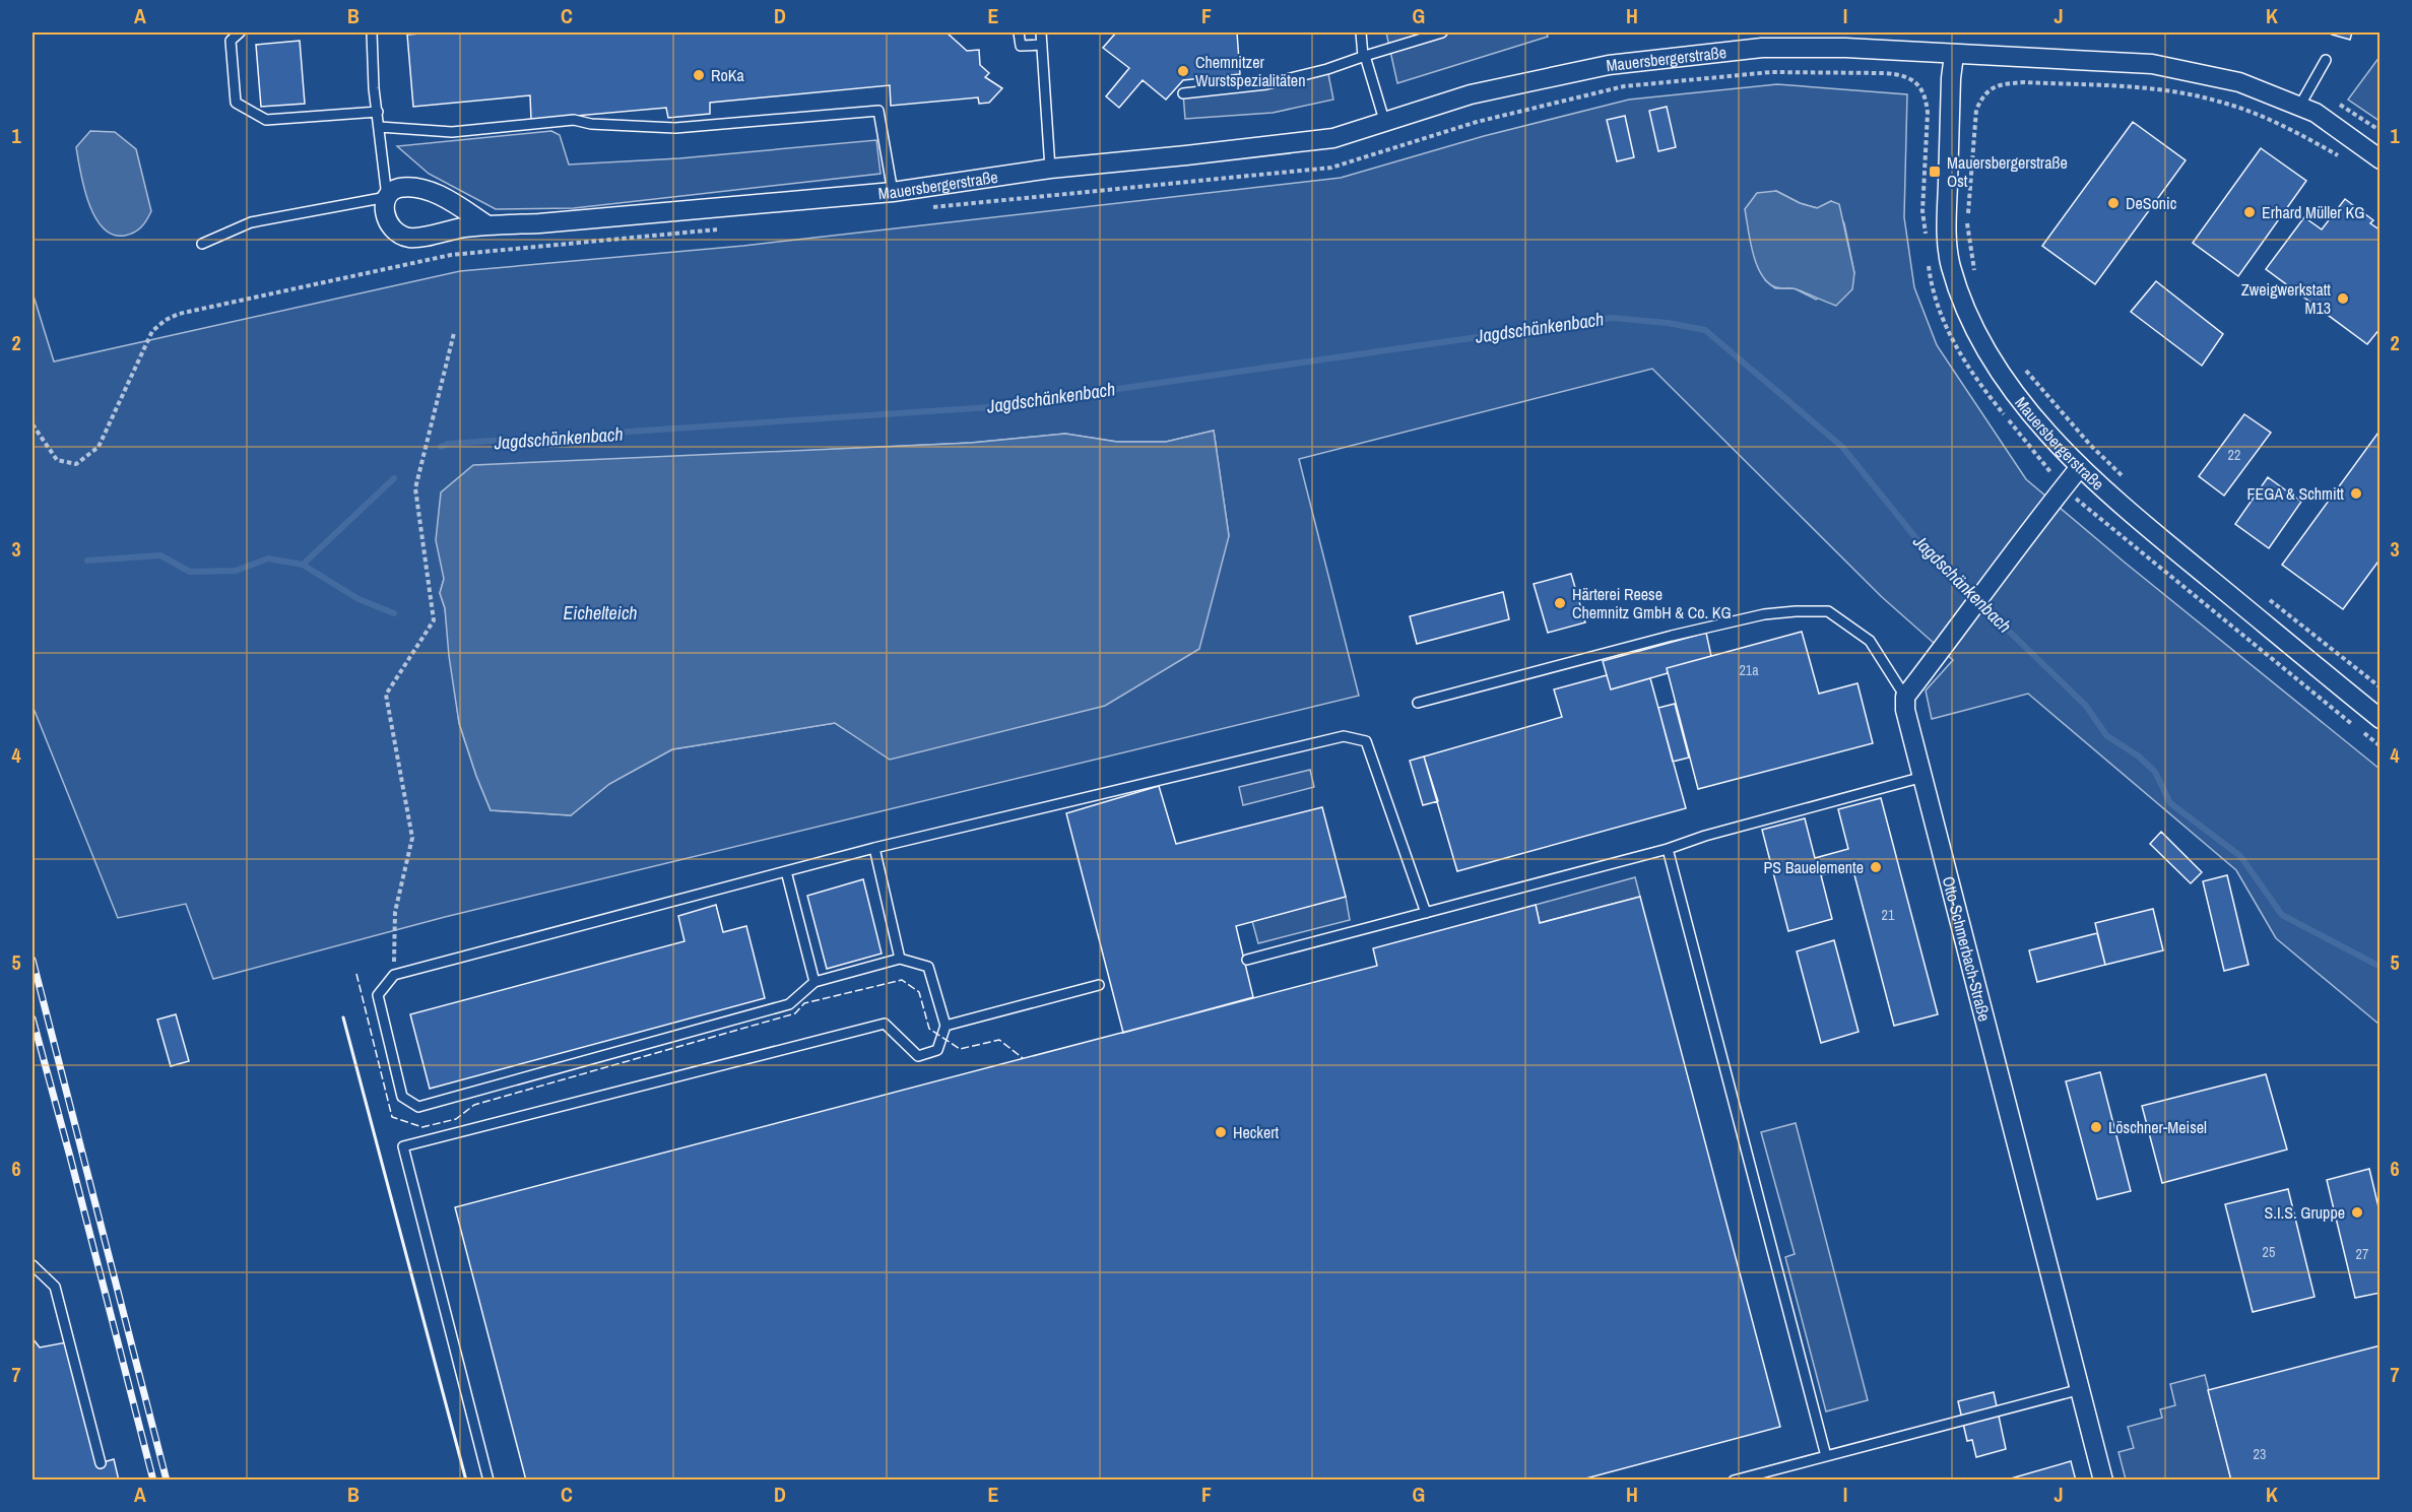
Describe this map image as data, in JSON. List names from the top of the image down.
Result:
{
  "streets": {
    "street": ["Mauersbergerstraße", "Otto-Schmerbach-Straße"]
  },
  "water": ["Jagdschänkenbach", "Eichelteich"],
  "places": {
    "other": [
      "Chemnitzer Wurstspezialitäten",
      "RoKa",
      "DeSonic",
      "Erhard Müller KG",
      "Zweigwerkstatt M13",
      "FEGA & Schmitt",
      "Härterei Reese Chemnitz GmbH & Co. KG",
      "PS Bauelemente",
      "Löschner-Meisel",
      "Heckert",
      "S.I.S. Gruppe"
    ],
    "transit": ["Mauersbergerstraße Ost"]
  },
  "house_numbers": [
    "22",
    "21a",
    "21",
    "25",
    "27",
    "23"
  ],
  "grid": {
    "columns": [
      "A",
      "B",
      "C",
      "D",
      "E",
      "F",
      "G",
      "H",
      "I",
      "J",
      "K"
    ],
    "rows": [
      "1",
      "2",
      "3",
      "4",
      "5",
      "6",
      "7"
    ]
  }
}
